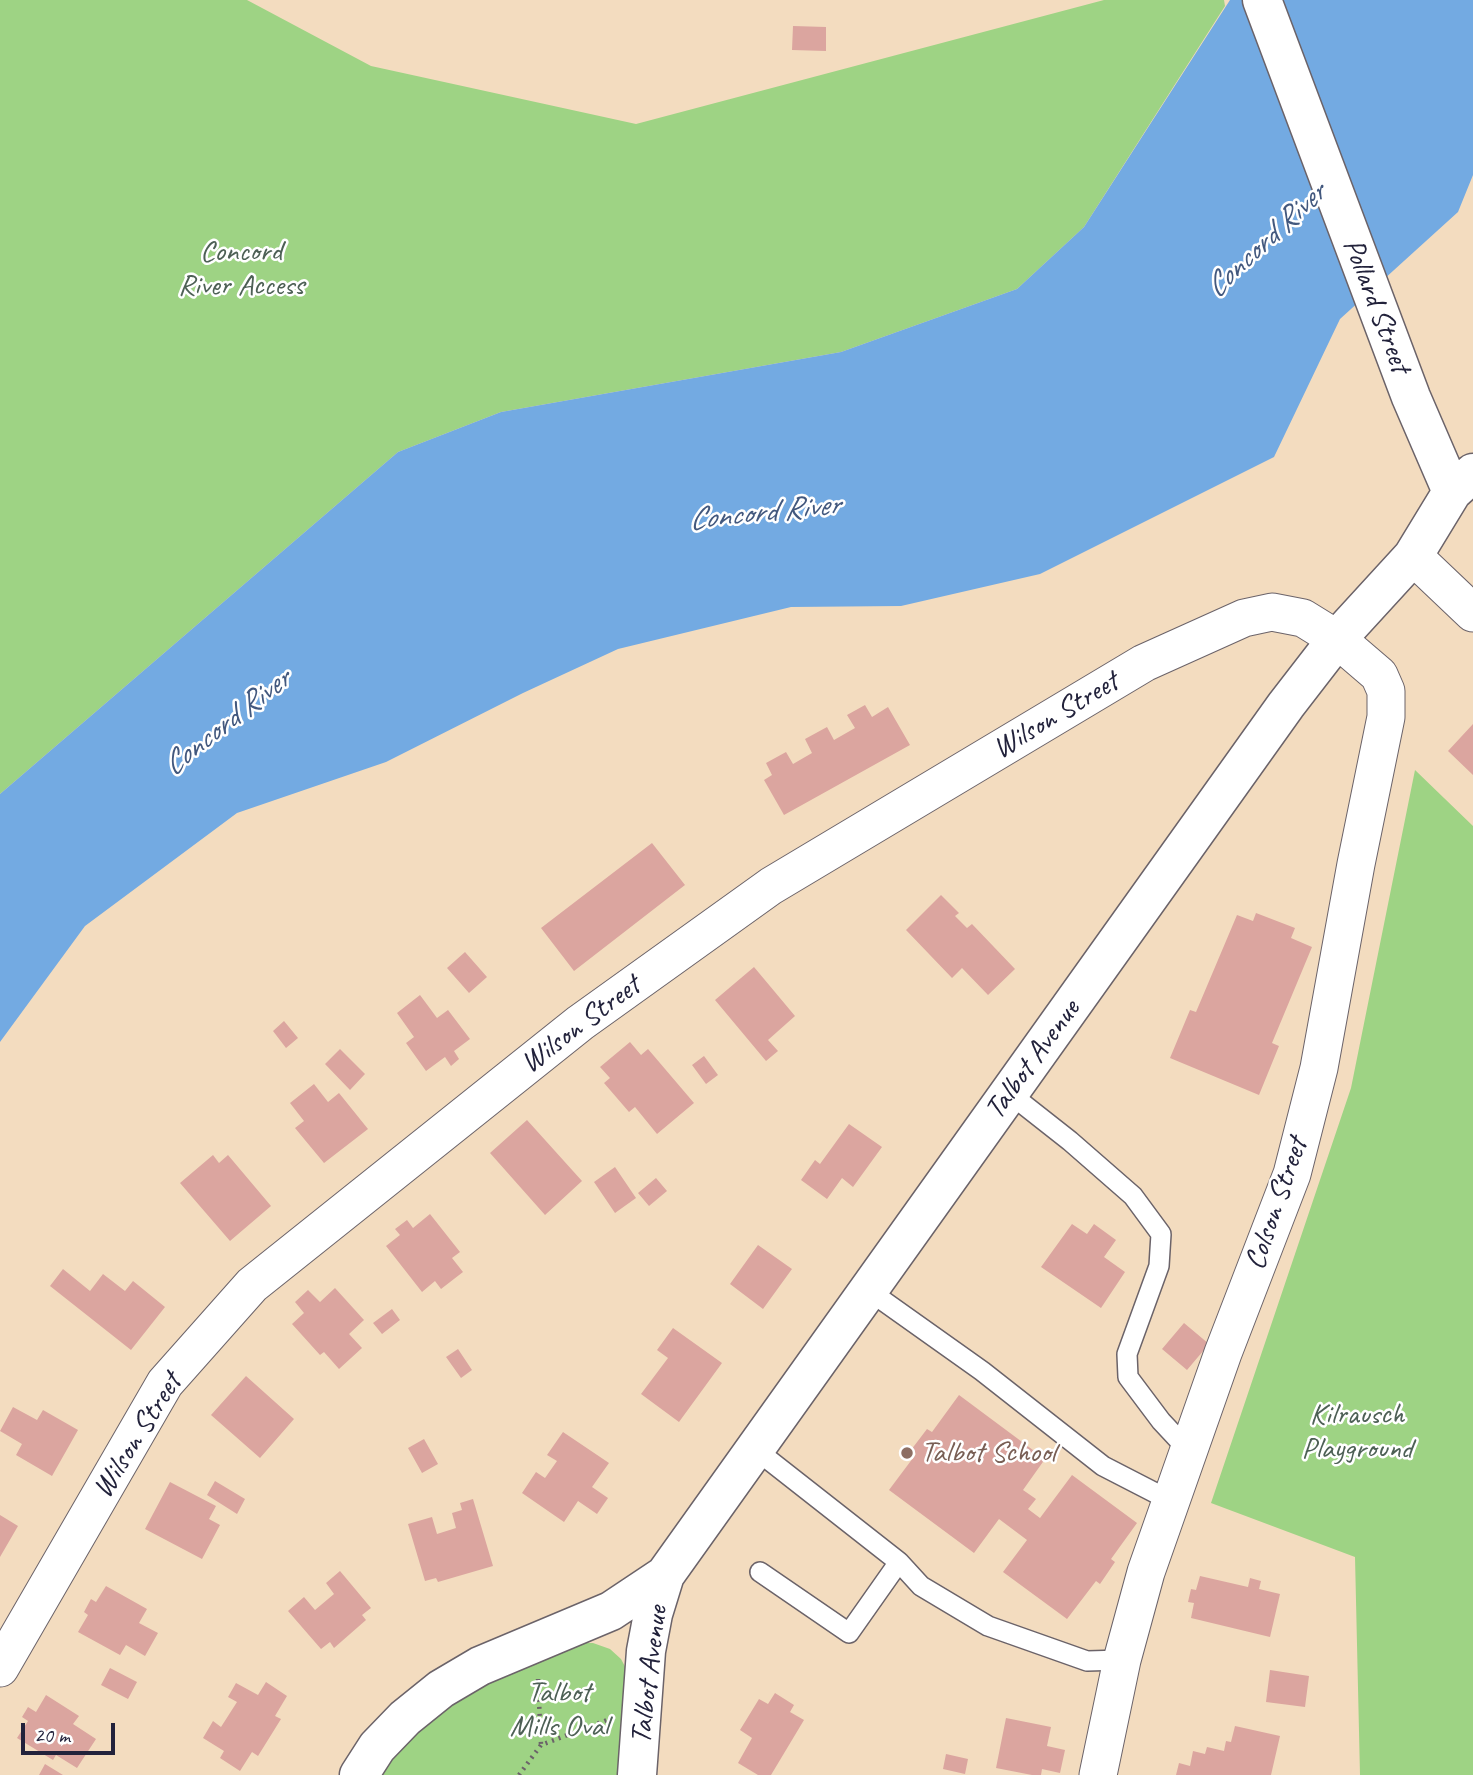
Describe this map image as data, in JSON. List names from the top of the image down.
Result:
{
  "streets": {
    "street": [
      "Pollard Street",
      "Wilson Street",
      "Talbot Avenue",
      "Colson Street"
    ]
  },
  "crossings": [
    ["Wilson Street", "Talbot Avenue"],
    ["Wilson Street", "Colson Street"],
    ["Talbot Avenue", "Colson Street"]
  ],
  "water": ["Concord River"],
  "parks": ["Concord River Access", "Kilrausch Playground", "Talbot Mills Oval"],
  "places": ["Talbot School"],
  "scale_bar": "20 m"
}
